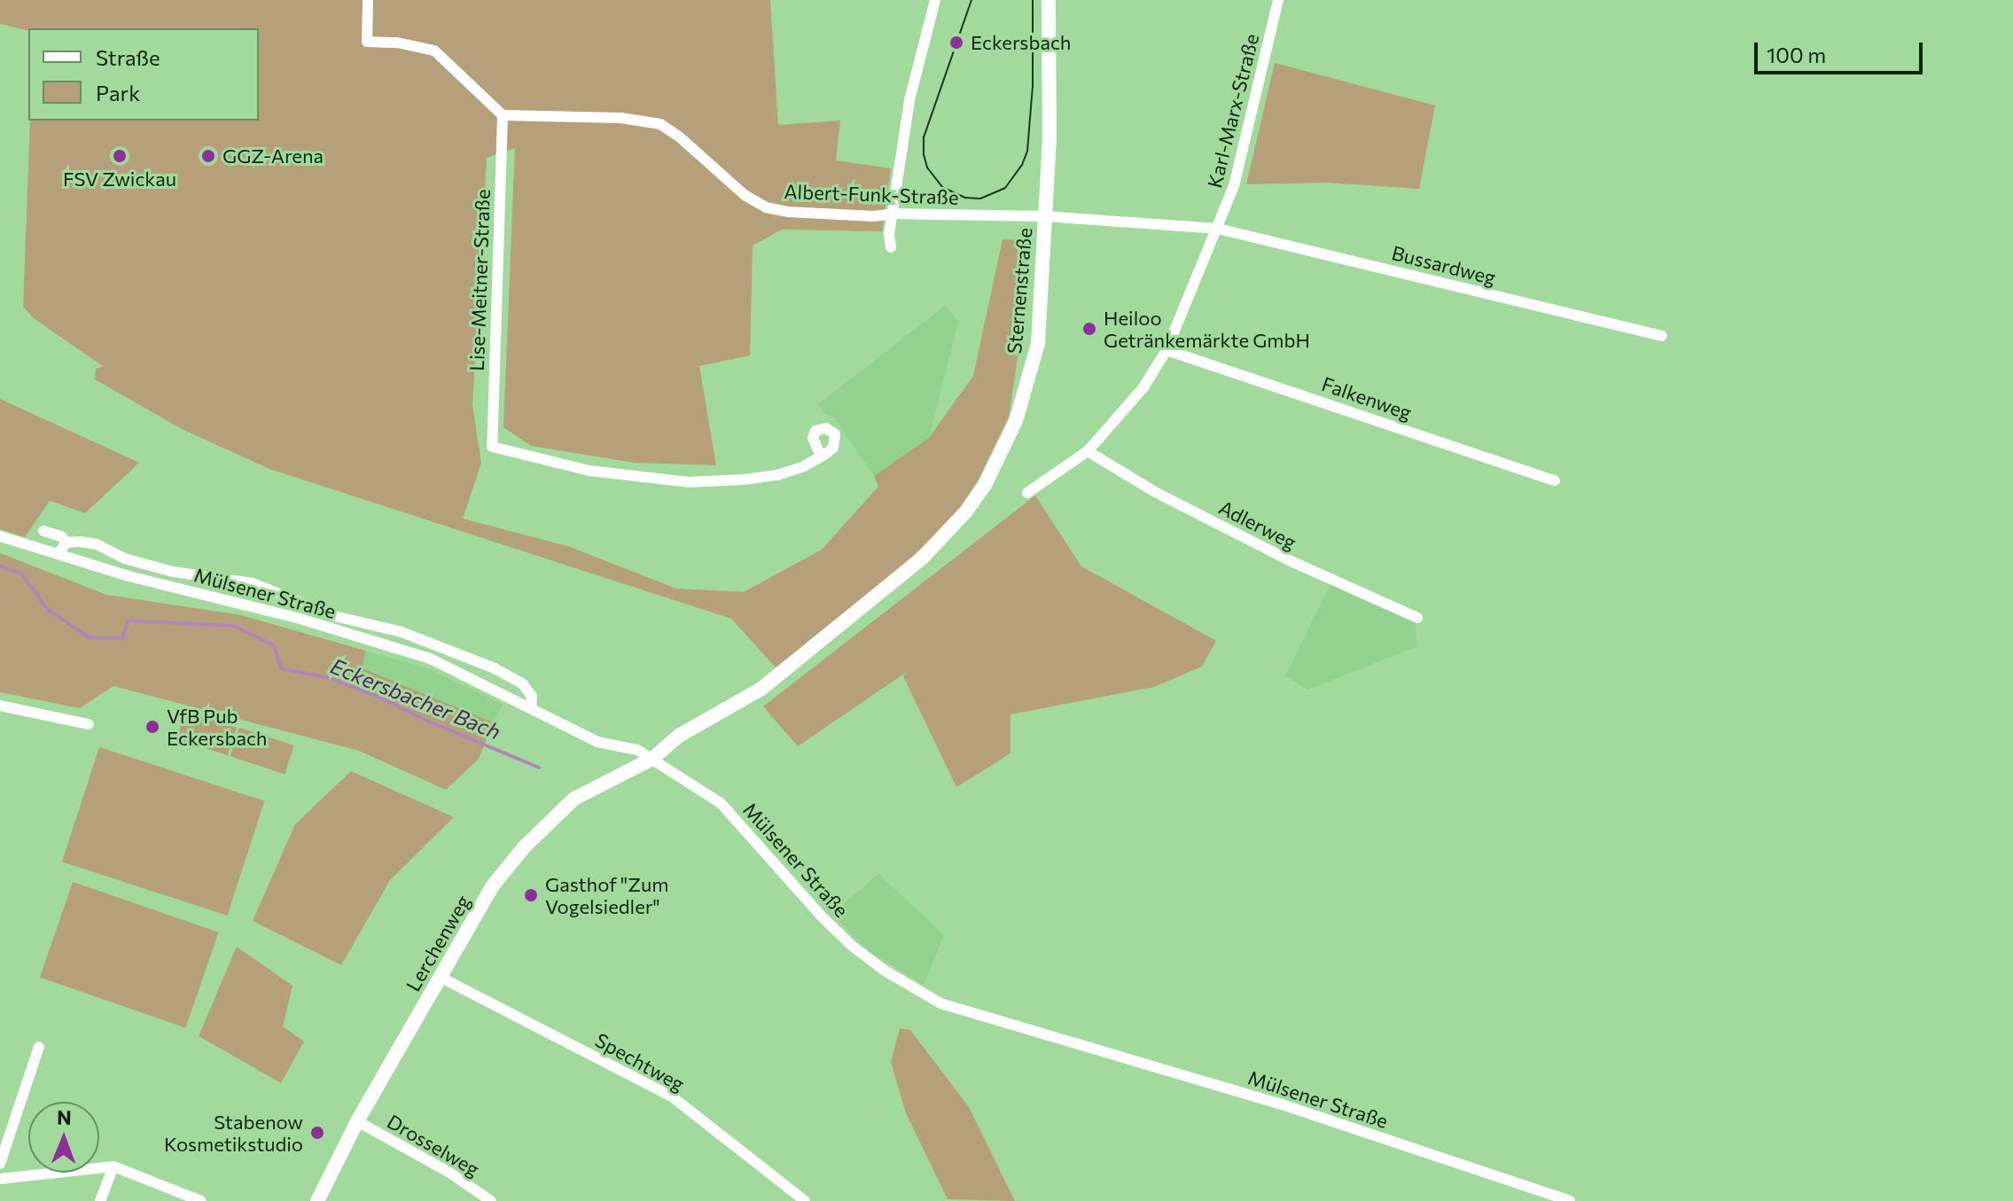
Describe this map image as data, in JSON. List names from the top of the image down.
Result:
{
  "streets": {
    "street": [
      "Karl-Marx-Straße",
      "Albert-Funk-Straße",
      "Bussardweg",
      "Lise-Meitner-Straße",
      "Sternenstraße",
      "Falkenweg",
      "Adlerweg",
      "Mülsener Straße",
      "Lerchenweg",
      "Spechtweg",
      "Drosselweg"
    ]
  },
  "crossings": [
    ["Karl-Marx-Straße", "Albert-Funk-Straße"],
    ["Karl-Marx-Straße", "Bussardweg"],
    ["Karl-Marx-Straße", "Falkenweg"],
    ["Karl-Marx-Straße", "Adlerweg"],
    ["Albert-Funk-Straße", "Bussardweg"],
    ["Albert-Funk-Straße", "Lise-Meitner-Straße"],
    ["Albert-Funk-Straße", "Sternenstraße"],
    ["Sternenstraße", "Mülsener Straße"],
    ["Sternenstraße", "Lerchenweg"],
    ["Mülsener Straße", "Lerchenweg"],
    ["Lerchenweg", "Spechtweg"],
    ["Lerchenweg", "Drosselweg"]
  ],
  "water": ["Eckersbacher Bach"],
  "places": [
    "Eckersbach",
    "FSV Zwickau",
    "GGZ-Arena",
    "Heiloo Getränkemärkte GmbH",
    "VfB Pub Eckersbach",
    "Gasthof \"Zum Vogelsiedler\"",
    "Stabenow Kosmetikstudio"
  ],
  "legend": ["Straße", "Park"],
  "scale_bar": "100 m",
  "north": "top"
}
